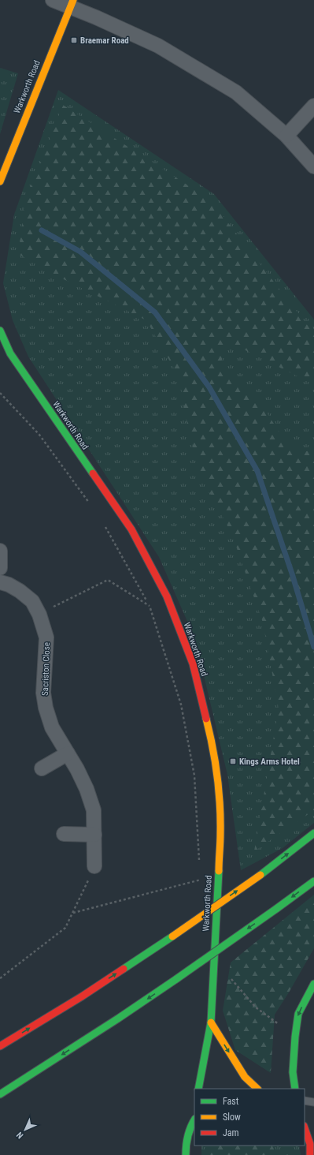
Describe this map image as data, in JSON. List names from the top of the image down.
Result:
{
  "streets": {
    "street": ["Warkworth Road", "Sacriston Close"]
  },
  "places": {
    "transit": ["Braemar Road", "Kings Arms Hotel"]
  },
  "legend": ["Fast", "Slow", "Jam"],
  "north": "bottom left"
}
